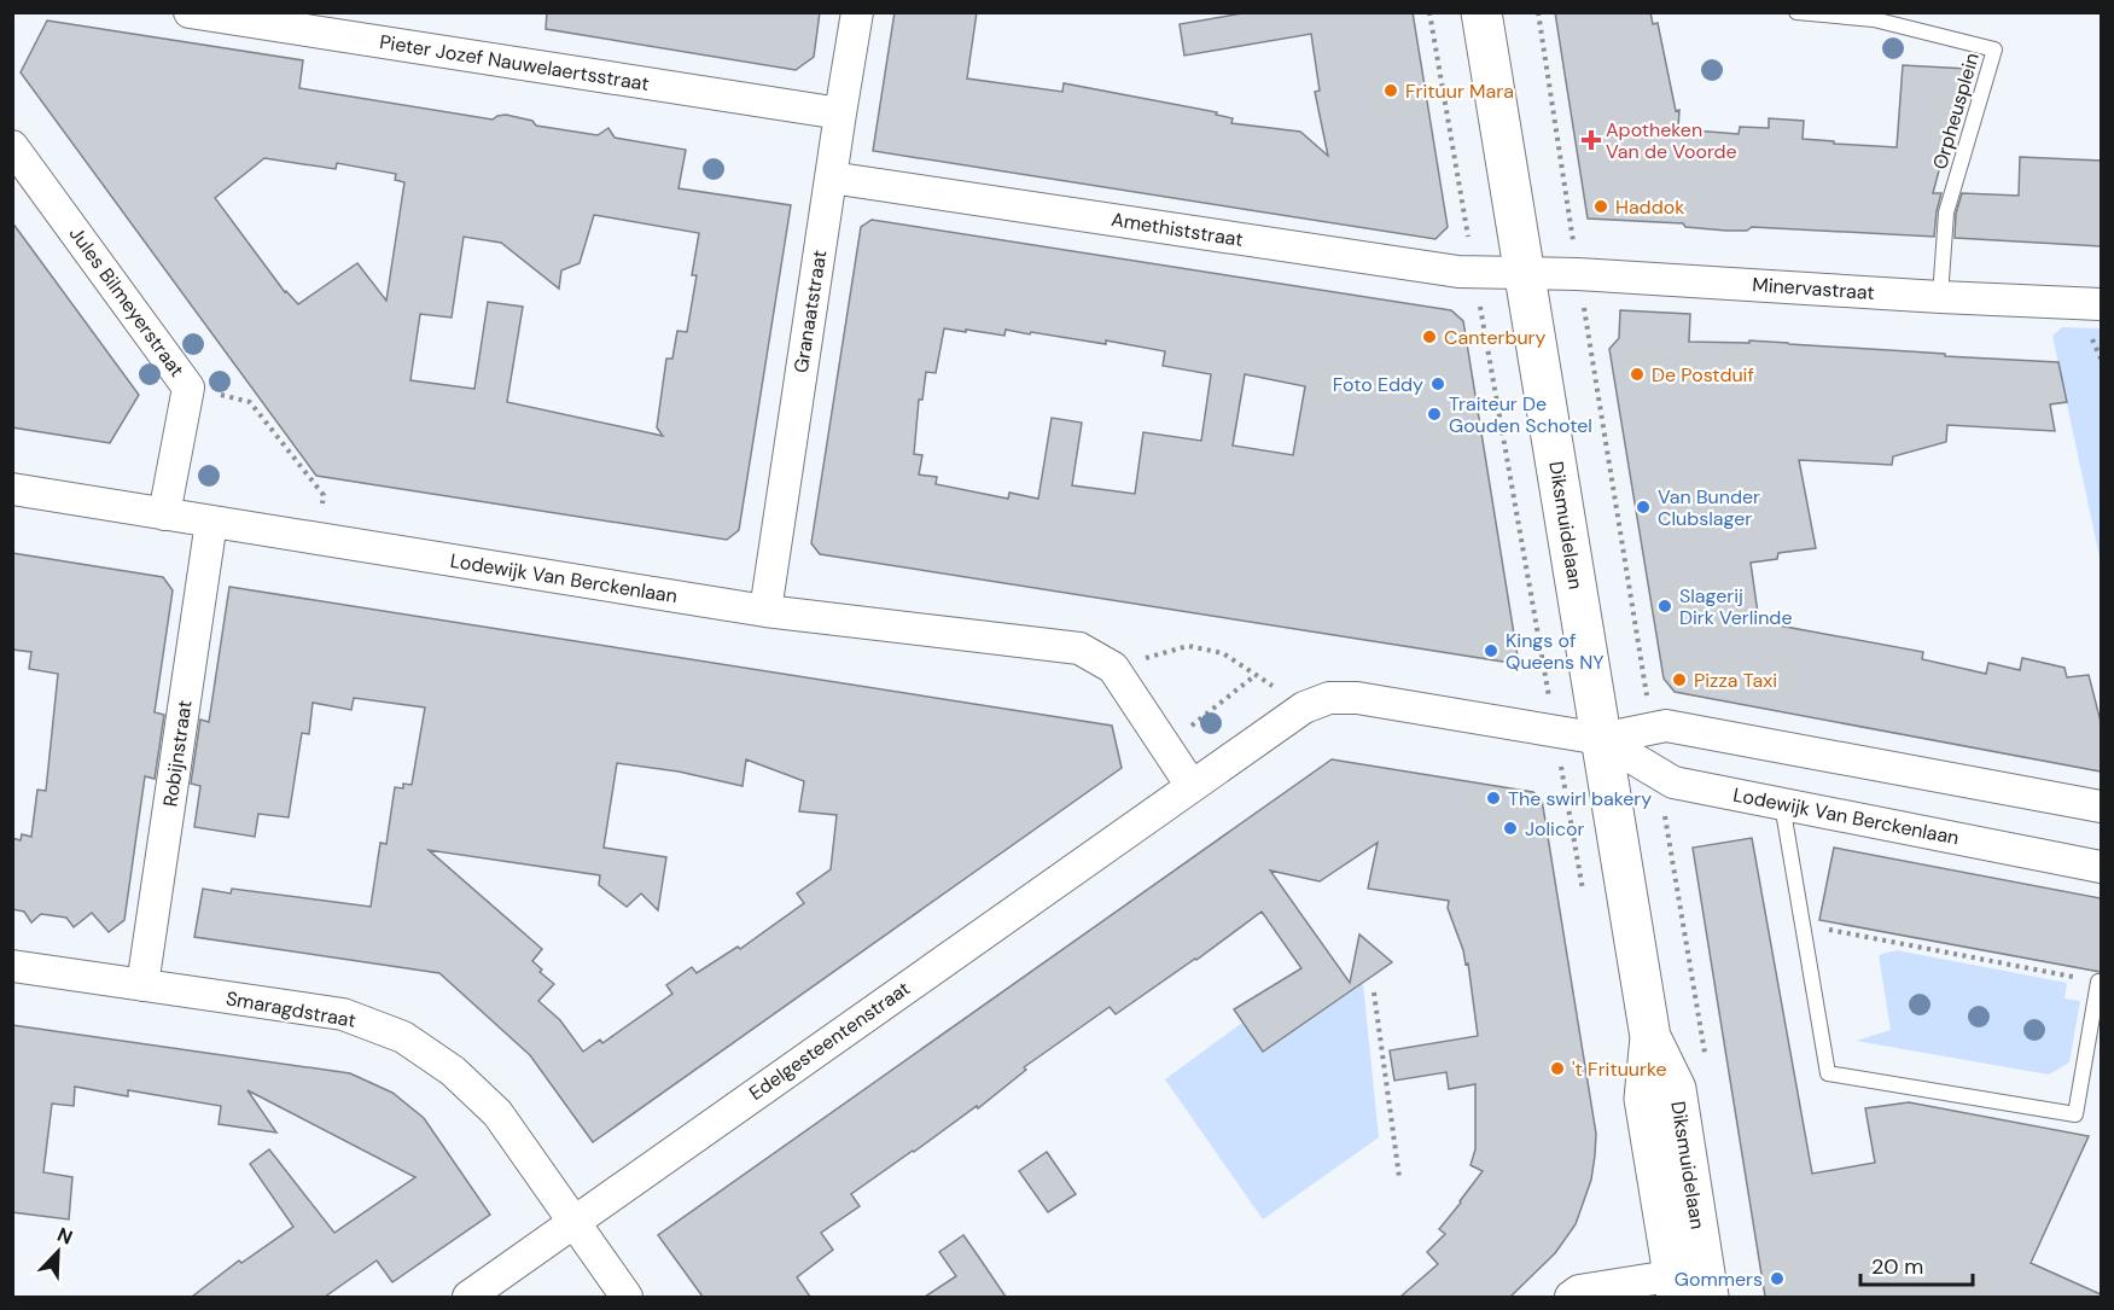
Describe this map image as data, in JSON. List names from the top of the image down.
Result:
{
  "streets": {
    "street": [
      "Pieter Jozef Nauwelaertsstraat",
      "Amethiststraat",
      "Minervastraat",
      "Jules Bilmeyerstraat",
      "Granaatstraat",
      "Diksmuidelaan",
      "Lodewijk Van Berckenlaan",
      "Robijnstraat",
      "Smaragdstraat",
      "Edelgesteentenstraat"
    ],
    "lane": ["Orpheusplein"]
  },
  "crossings": [
    ["Pieter Jozef Nauwelaertsstraat", "Granaatstraat"],
    ["Orpheusplein", "Minervastraat"],
    ["Amethiststraat", "Minervastraat"],
    ["Amethiststraat", "Granaatstraat"],
    ["Amethiststraat", "Diksmuidelaan"],
    ["Minervastraat", "Diksmuidelaan"],
    ["Jules Bilmeyerstraat", "Lodewijk Van Berckenlaan"],
    ["Granaatstraat", "Lodewijk Van Berckenlaan"],
    ["Diksmuidelaan", "Lodewijk Van Berckenlaan"],
    ["Lodewijk Van Berckenlaan", "Robijnstraat"],
    ["Lodewijk Van Berckenlaan", "Edelgesteentenstraat"],
    ["Robijnstraat", "Smaragdstraat"],
    ["Smaragdstraat", "Edelgesteentenstraat"]
  ],
  "places": {
    "other": [
      "Frituur Mara",
      "Haddok",
      "Canterbury",
      "De Postduif",
      "Foto Eddy",
      "Traiteur De Gouden Schotel",
      "Van Bunder Clubslager",
      "Slagerij Dirk Verlinde",
      "Kings of Queens NY",
      "Pizza Taxi",
      "The swirl bakery",
      "Jolicor",
      "'t Frituurke",
      "Gommers"
    ],
    "health": ["Apotheken Van de Voorde"]
  },
  "scale_bar": "20 m",
  "north": "top right"
}
